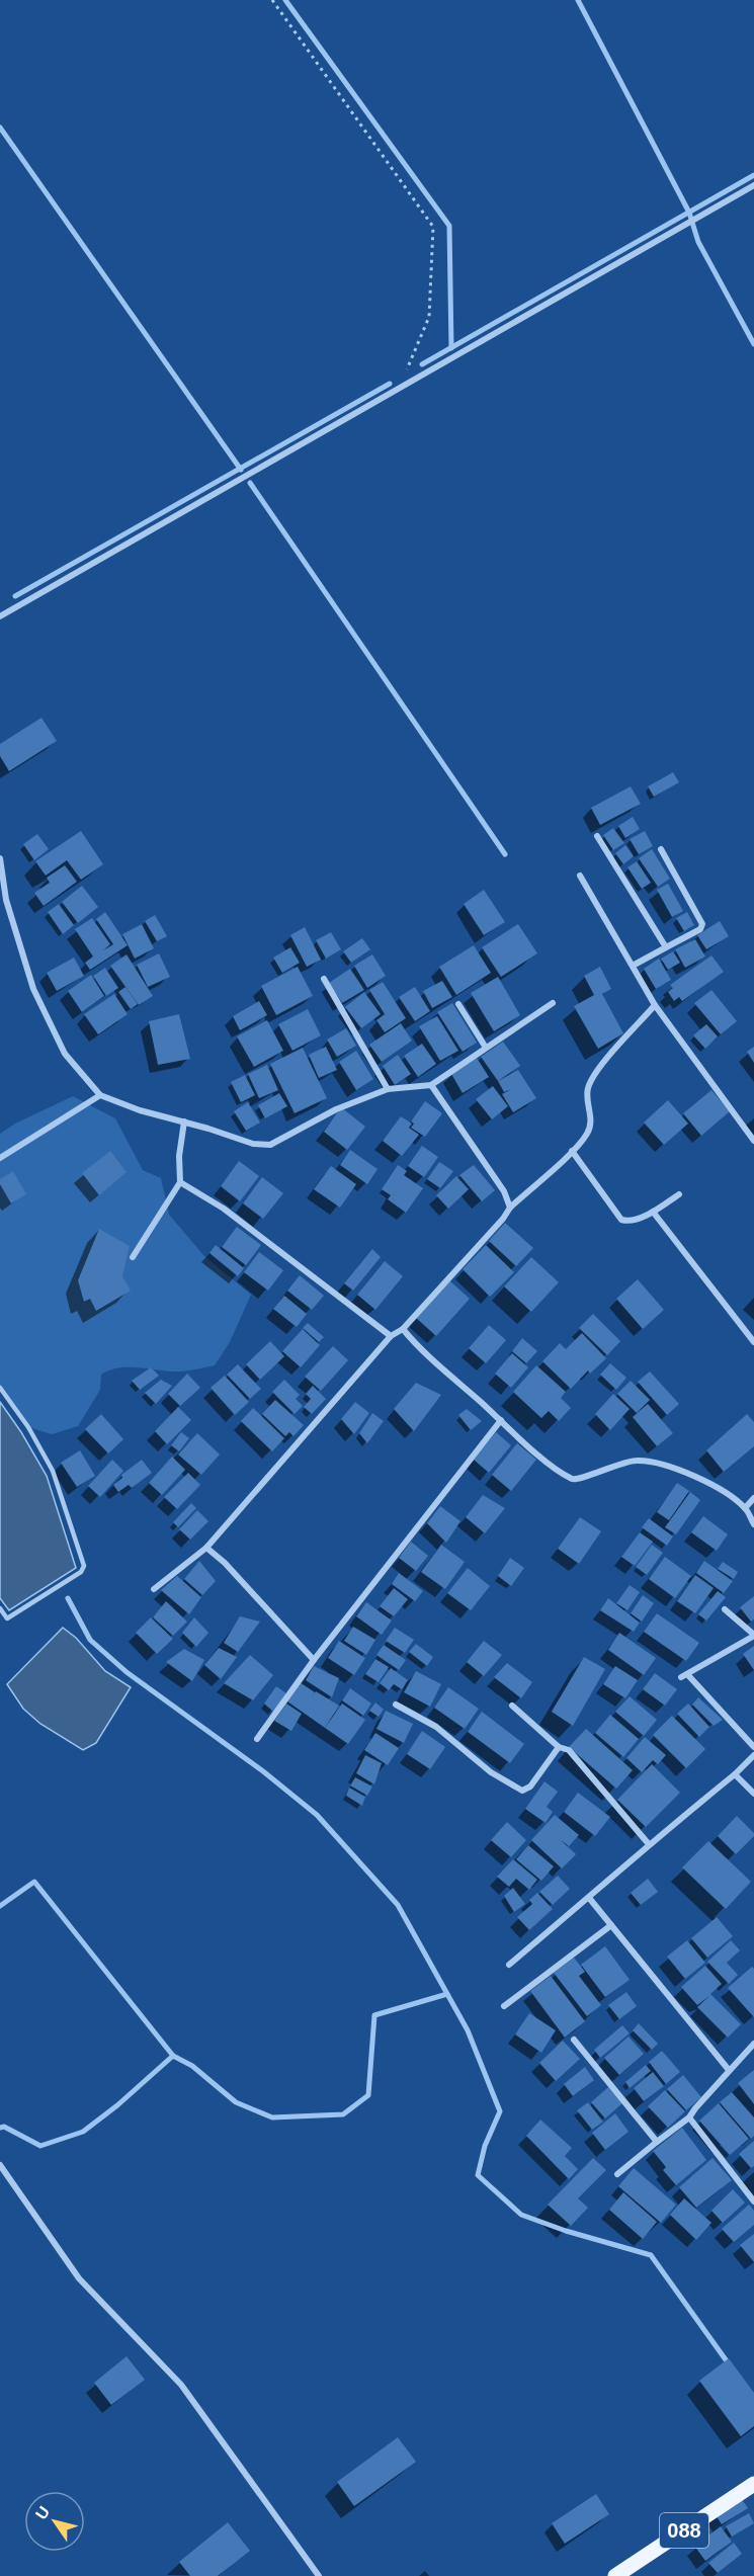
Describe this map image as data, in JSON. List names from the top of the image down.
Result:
{
  "streets": {
    "main road": ["088"]
  },
  "north": "top left"
}
